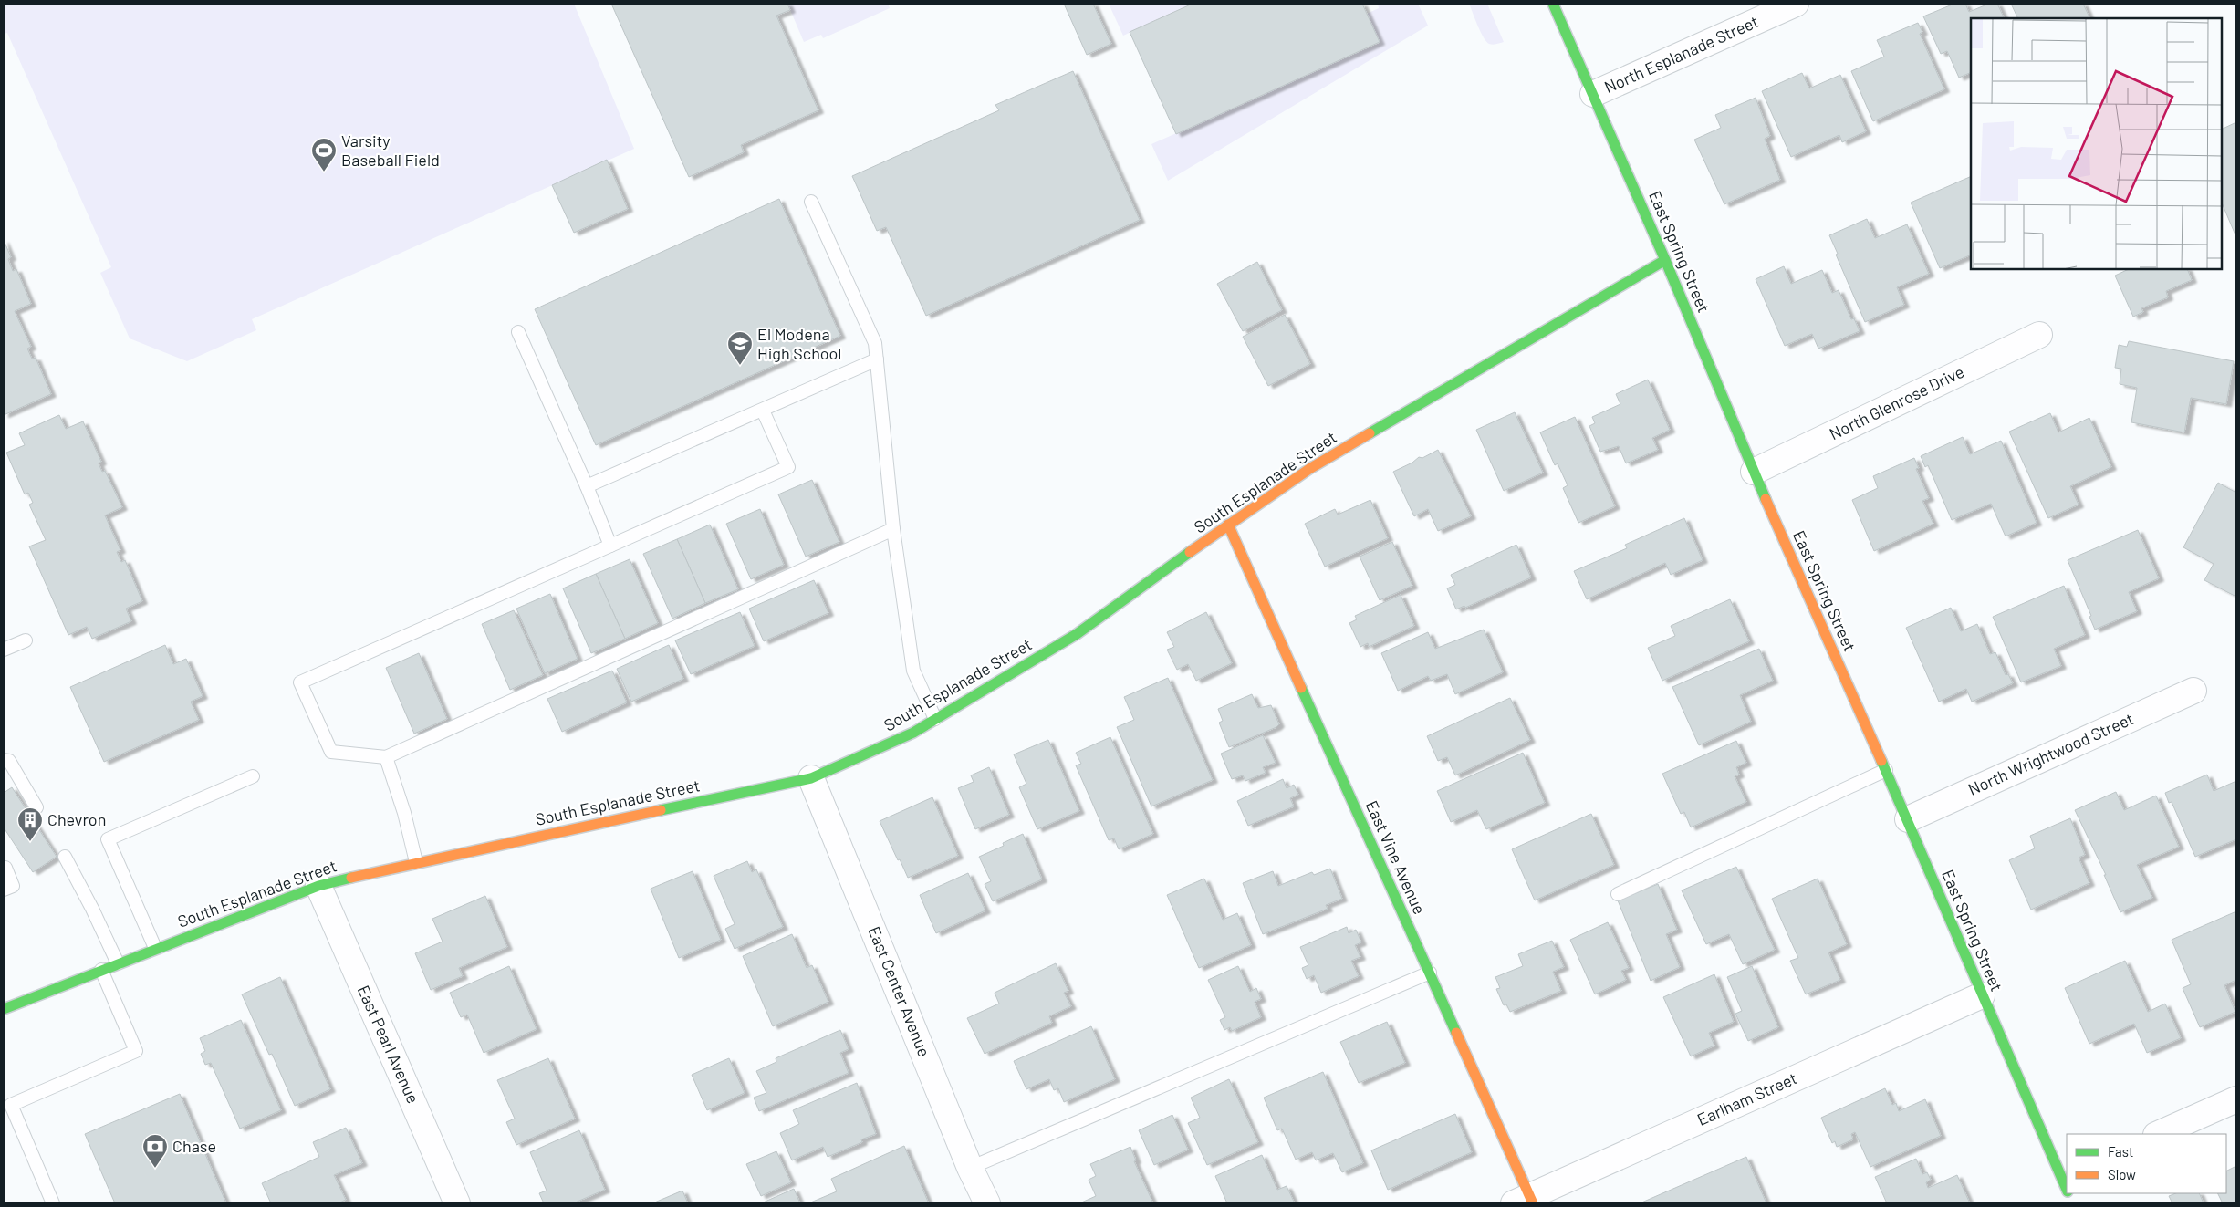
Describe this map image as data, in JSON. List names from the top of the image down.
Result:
{
  "streets": {
    "street": [
      "North Esplanade Street",
      "East Spring Street",
      "North Glenrose Drive",
      "South Esplanade Street",
      "North Wrightwood Street",
      "East Vine Avenue",
      "East Center Avenue",
      "East Pearl Avenue",
      "Earlham Street"
    ]
  },
  "crossings": [
    ["North Esplanade Street", "East Spring Street"],
    ["East Spring Street", "North Glenrose Drive"],
    ["East Spring Street", "South Esplanade Street"],
    ["East Spring Street", "North Wrightwood Street"],
    ["East Spring Street", "Earlham Street"],
    ["South Esplanade Street", "East Vine Avenue"],
    ["South Esplanade Street", "East Center Avenue"],
    ["South Esplanade Street", "East Pearl Avenue"],
    ["East Vine Avenue", "Earlham Street"]
  ],
  "places": {
    "sports": ["Varsity Baseball Field"],
    "school or university": ["El Modena High School"],
    "building": ["Chevron"],
    "bank": ["Chase"]
  },
  "legend": ["Fast", "Slow"]
}
